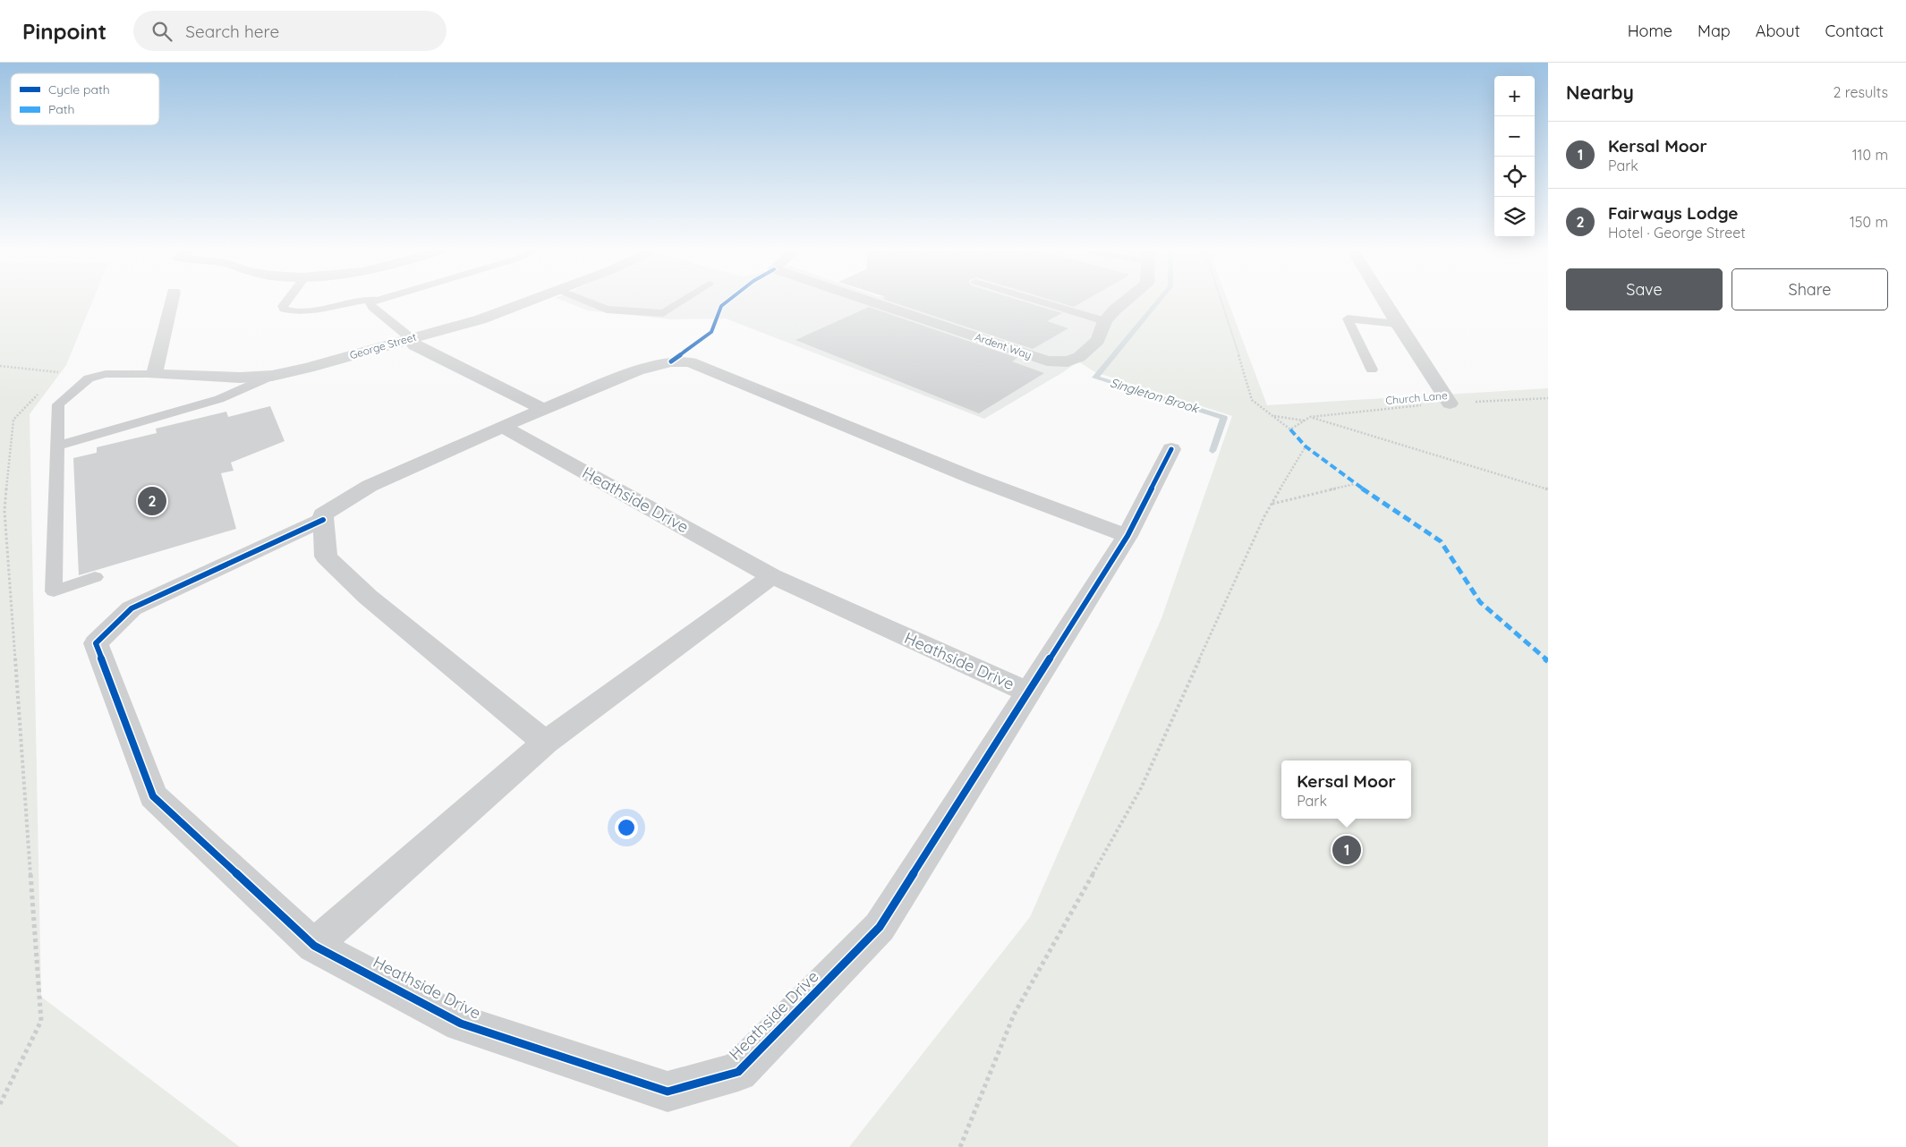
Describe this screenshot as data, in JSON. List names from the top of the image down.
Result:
{
  "streets": {
    "street": ["George Street", "Ardent Way", "Heathside Drive"],
    "path": ["Church Lane"]
  },
  "water": ["Singleton Brook"],
  "legend": ["Cycle path", "Path"],
  "page": {
    "header": "Pinpoint",
    "search": "Search here",
    "nav": [
      "Home",
      "Map",
      "About",
      "Contact"
    ],
    "heading": ["Nearby", "2 results"],
    "map_buttons": ["+", "−"],
    "list": [
      {
        "mark": "1",
        "name": "Kersal Moor",
        "note": "Park",
        "value": "110 m"
      },
      {
        "mark": "2",
        "name": "Fairways Lodge",
        "note": "Hotel · George Street",
        "value": "150 m"
      }
    ],
    "buttons": ["Save", "Share"],
    "pins": ["2", "1"],
    "popup": ["Kersal Moor", "Park"]
  }
}
